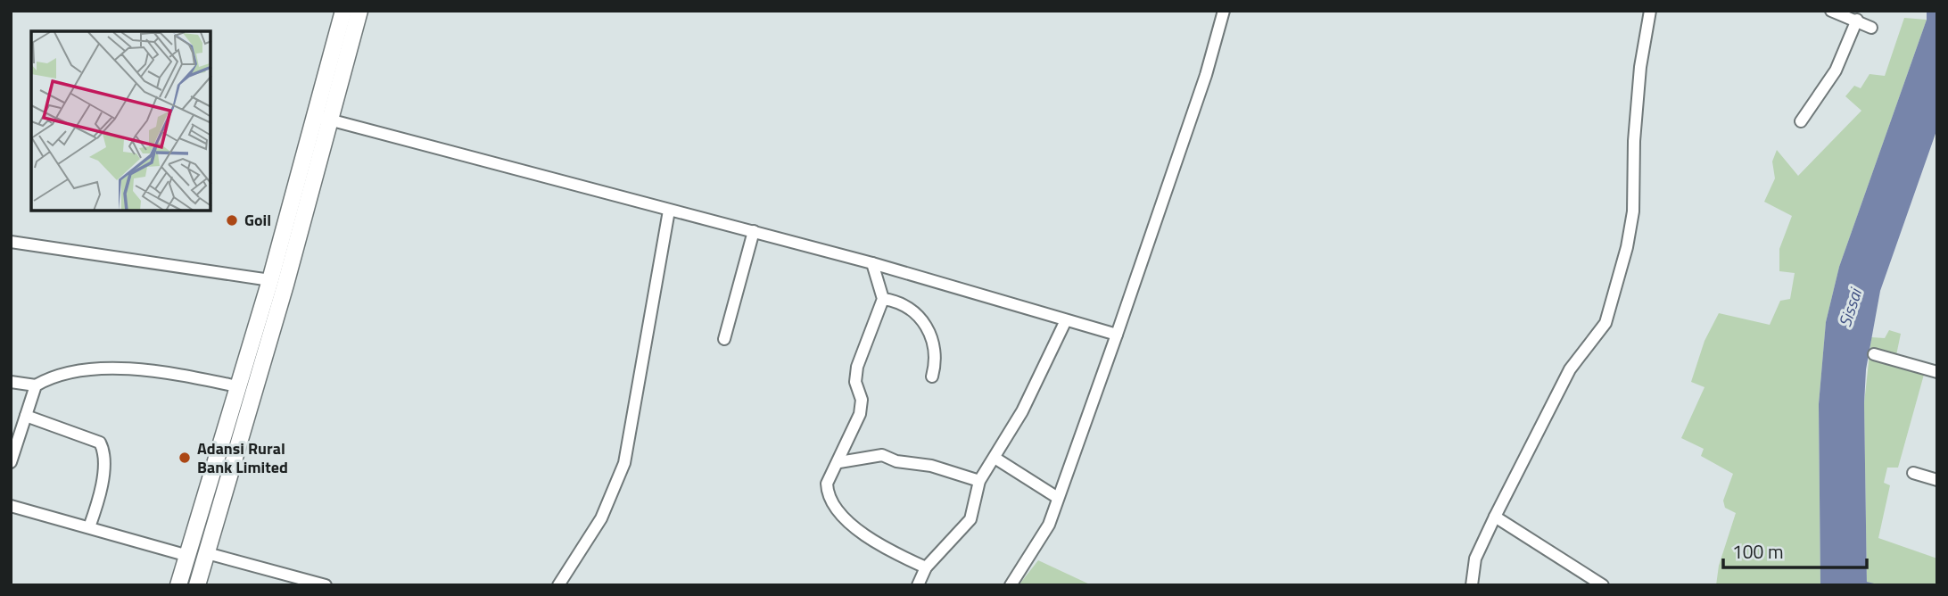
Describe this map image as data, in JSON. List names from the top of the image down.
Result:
{
  "water": ["Sissai"],
  "places": ["Goil", "Adansi Rural Bank Limited"],
  "scale_bar": "100 m"
}
